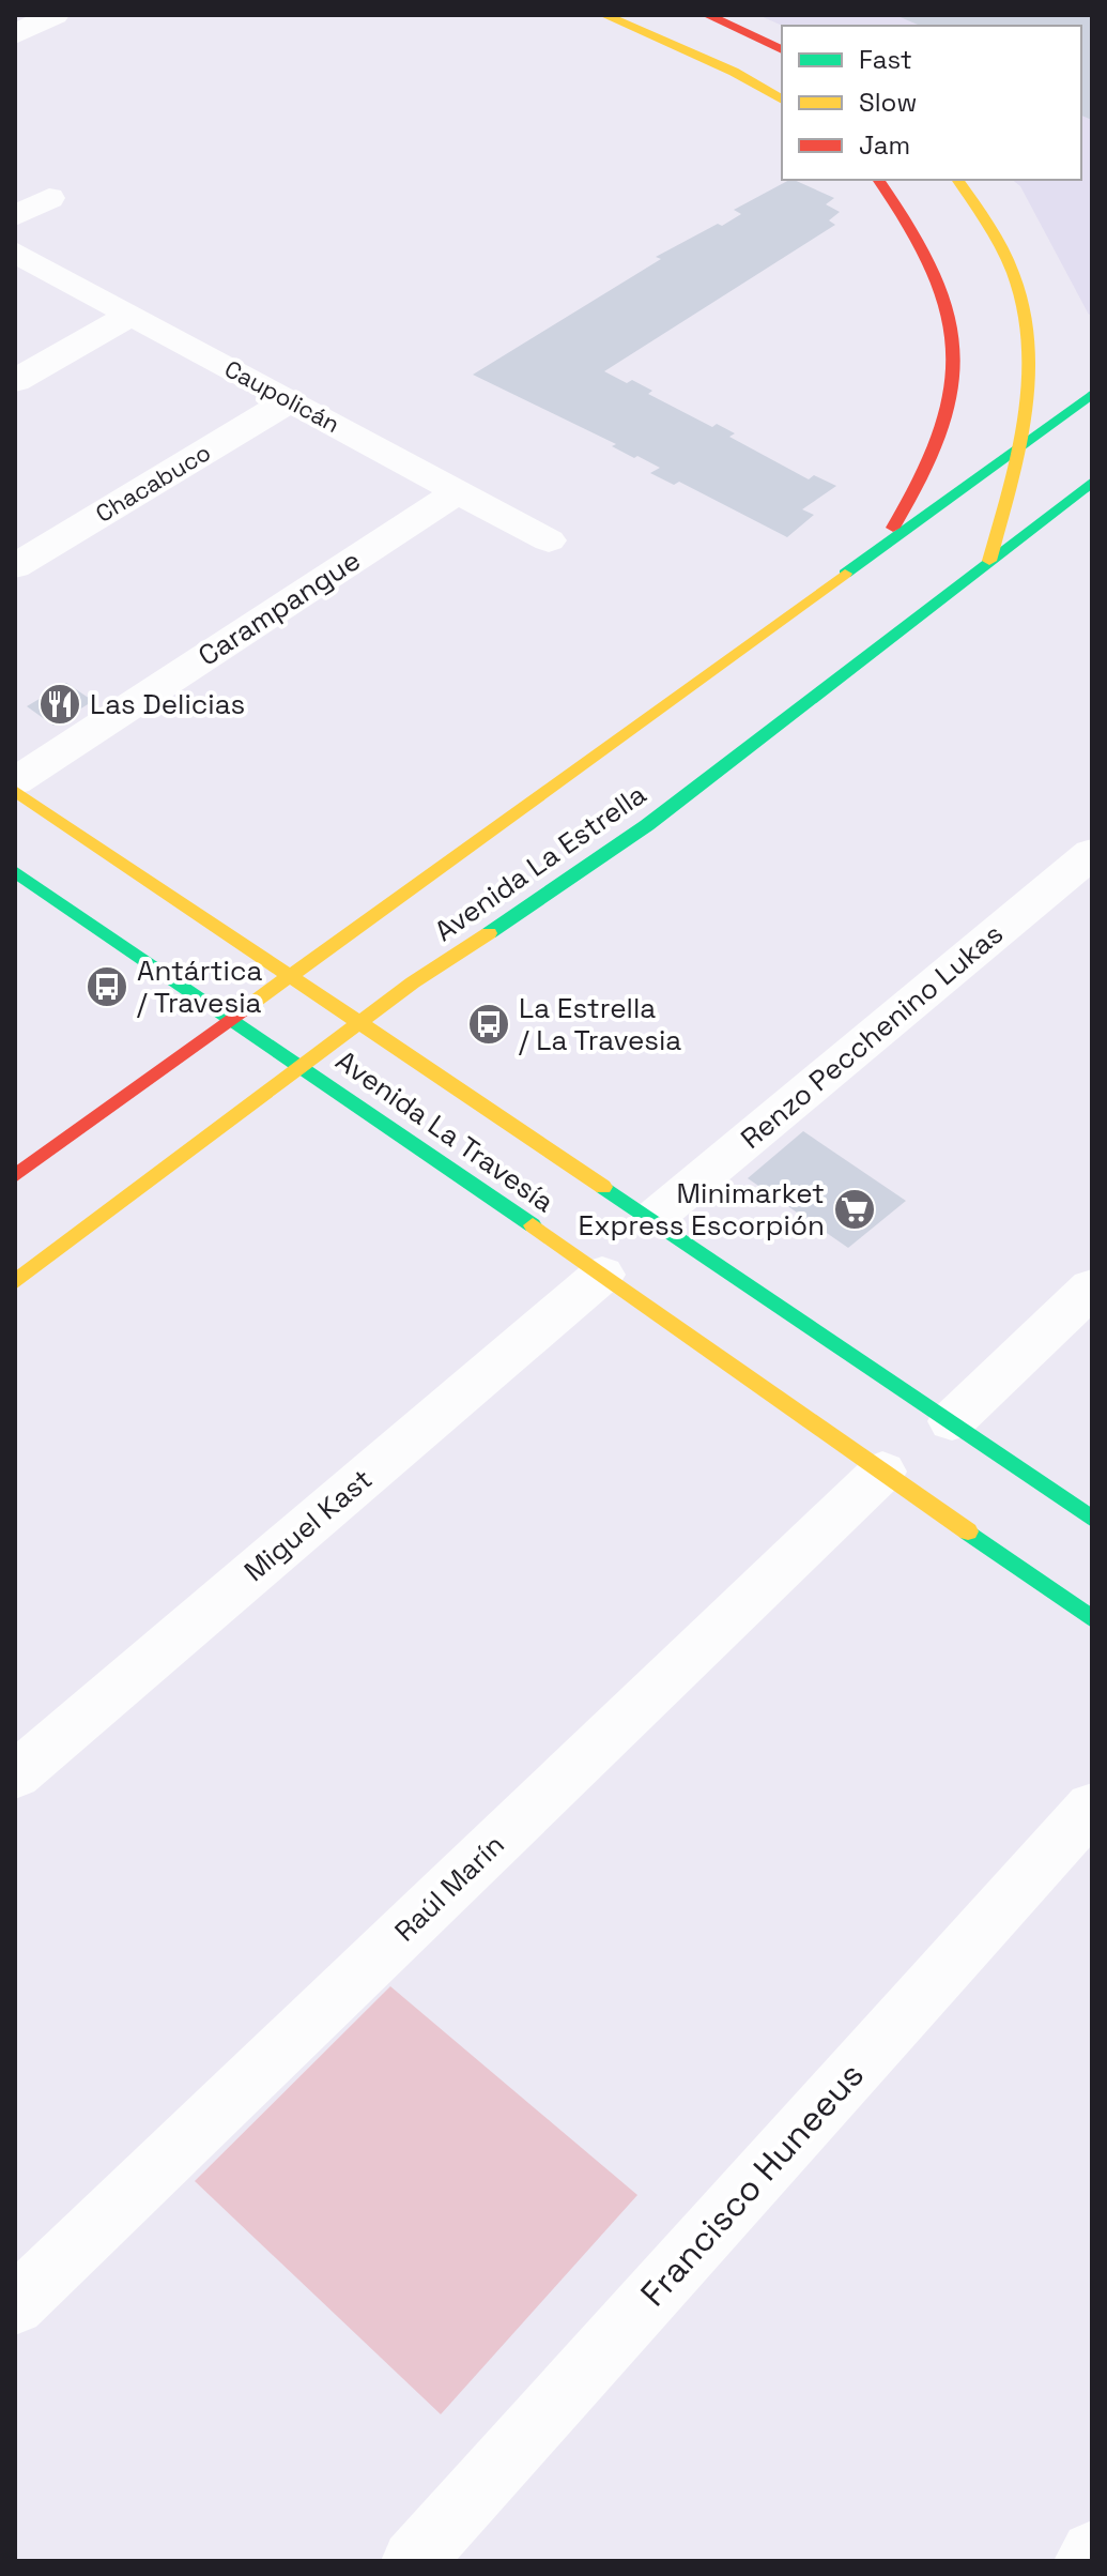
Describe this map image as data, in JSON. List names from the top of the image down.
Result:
{
  "streets": {
    "main road": ["Avenida La Estrella", "Avenida La Travesía"],
    "street": [
      "Caupolicán",
      "Chacabuco",
      "Carampangue",
      "Renzo Pecchenino Lukas",
      "Miguel Kast",
      "Raúl Marín",
      "Francisco Huneeus"
    ]
  },
  "crossings": [
    ["Caupolicán", "Chacabuco"],
    ["Caupolicán", "Carampangue"],
    ["Avenida La Estrella", "Avenida La Travesía"],
    ["Renzo Pecchenino Lukas", "Avenida La Travesía"],
    ["Avenida La Travesía", "Miguel Kast"],
    ["Avenida La Travesía", "Raúl Marín"]
  ],
  "places": {
    "restaurant": ["Las Delicias"],
    "bus stop": ["Antártica / Travesia", "La Estrella / La Travesia"],
    "supermarket": ["Minimarket Express Escorpión"]
  },
  "legend": ["Fast", "Slow", "Jam"]
}
